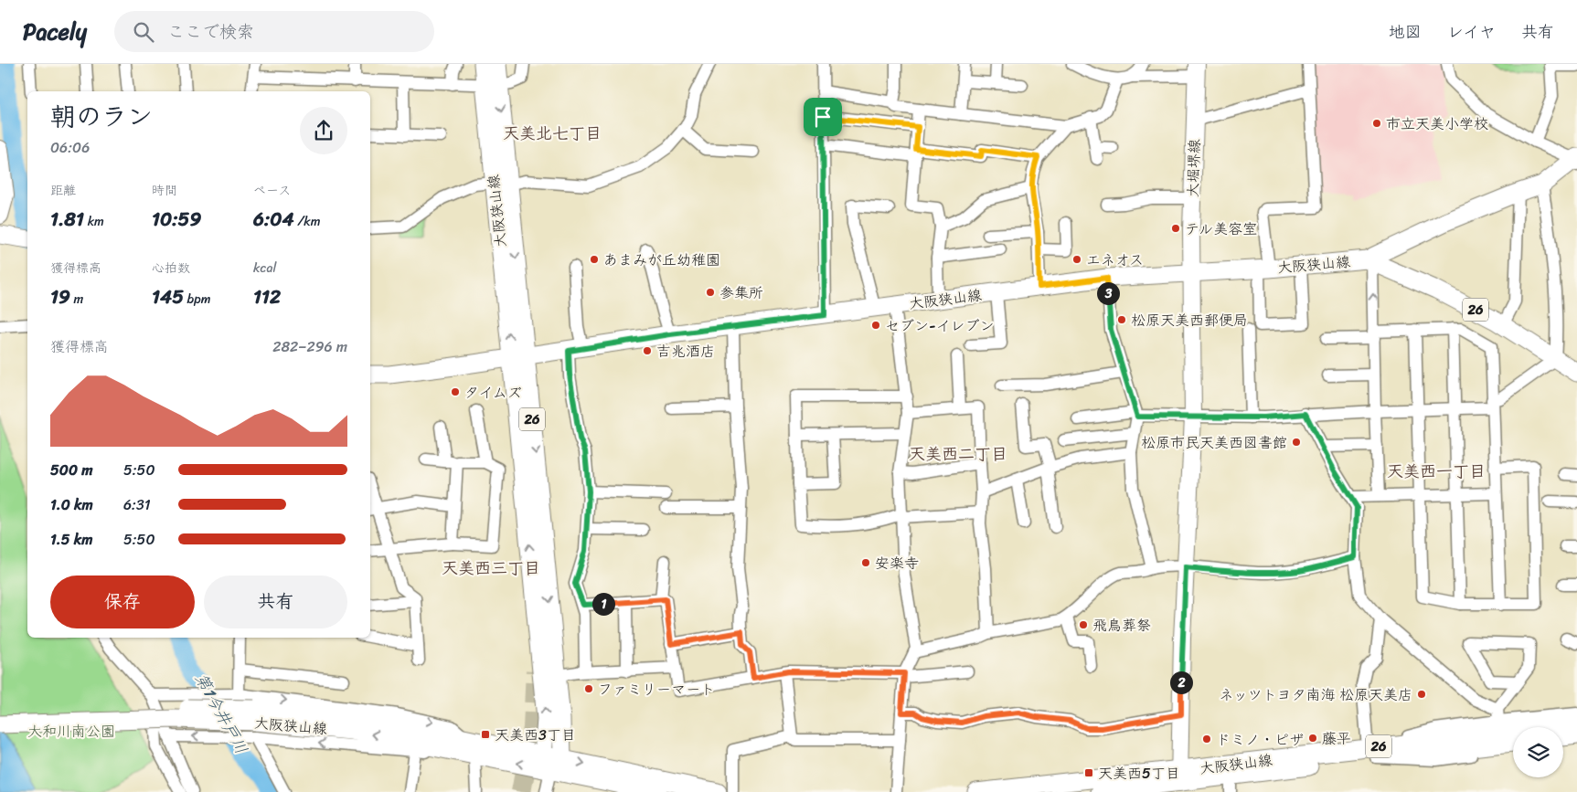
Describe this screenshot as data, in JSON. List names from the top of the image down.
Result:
{
  "streets": {
    "main road": ["大阪狭山線", "26"],
    "street": ["大堀堺線"]
  },
  "crossings": [
    ["大堀堺線", "大阪狭山線"]
  ],
  "districts": [
    "天美北七丁目",
    "天美西二丁目",
    "天美西一丁目",
    "天美西三丁目"
  ],
  "water": ["第1今井戸川"],
  "parks": ["大和川南公園"],
  "places": {
    "other": [
      "市立天美小学校",
      "テル美容室",
      "あまみが丘幼稚園",
      "エネオス",
      "参集所",
      "松原天美西郵便局",
      "セブン-イレブン",
      "吉兆酒店",
      "タイムズ",
      "松原市民天美西図書館",
      "安楽寺",
      "飛鳥葬祭",
      "ファミリーマート",
      "ネッツトヨタ南海 松原天美店",
      "藤平",
      "ドミノ・ピザ"
    ],
    "transit": ["天美西3丁目", "天美西5丁目"]
  },
  "page": {
    "header": "Pacely",
    "search": "ここで検索",
    "nav": ["地図", "レイヤ", "共有"],
    "heading": ["朝のラン", "06:06"],
    "stats": [
      ["距離", "1.81 km"],
      ["時間", "10:59"],
      ["ペース", "6:04 /km"],
      ["獲得標高", "19 m"],
      ["心拍数", "145 bpm"],
      ["kcal", "112"]
    ],
    "pins": ["3", "1", "2"],
    "chart": ["獲得標高", "282–296 m"],
    "list": [
      {
        "name": "500 m",
        "note": "5:50"
      },
      {
        "name": "1.0 km",
        "note": "6:31"
      },
      {
        "name": "1.5 km",
        "note": "5:50"
      }
    ],
    "buttons": ["保存", "共有"]
  }
}
